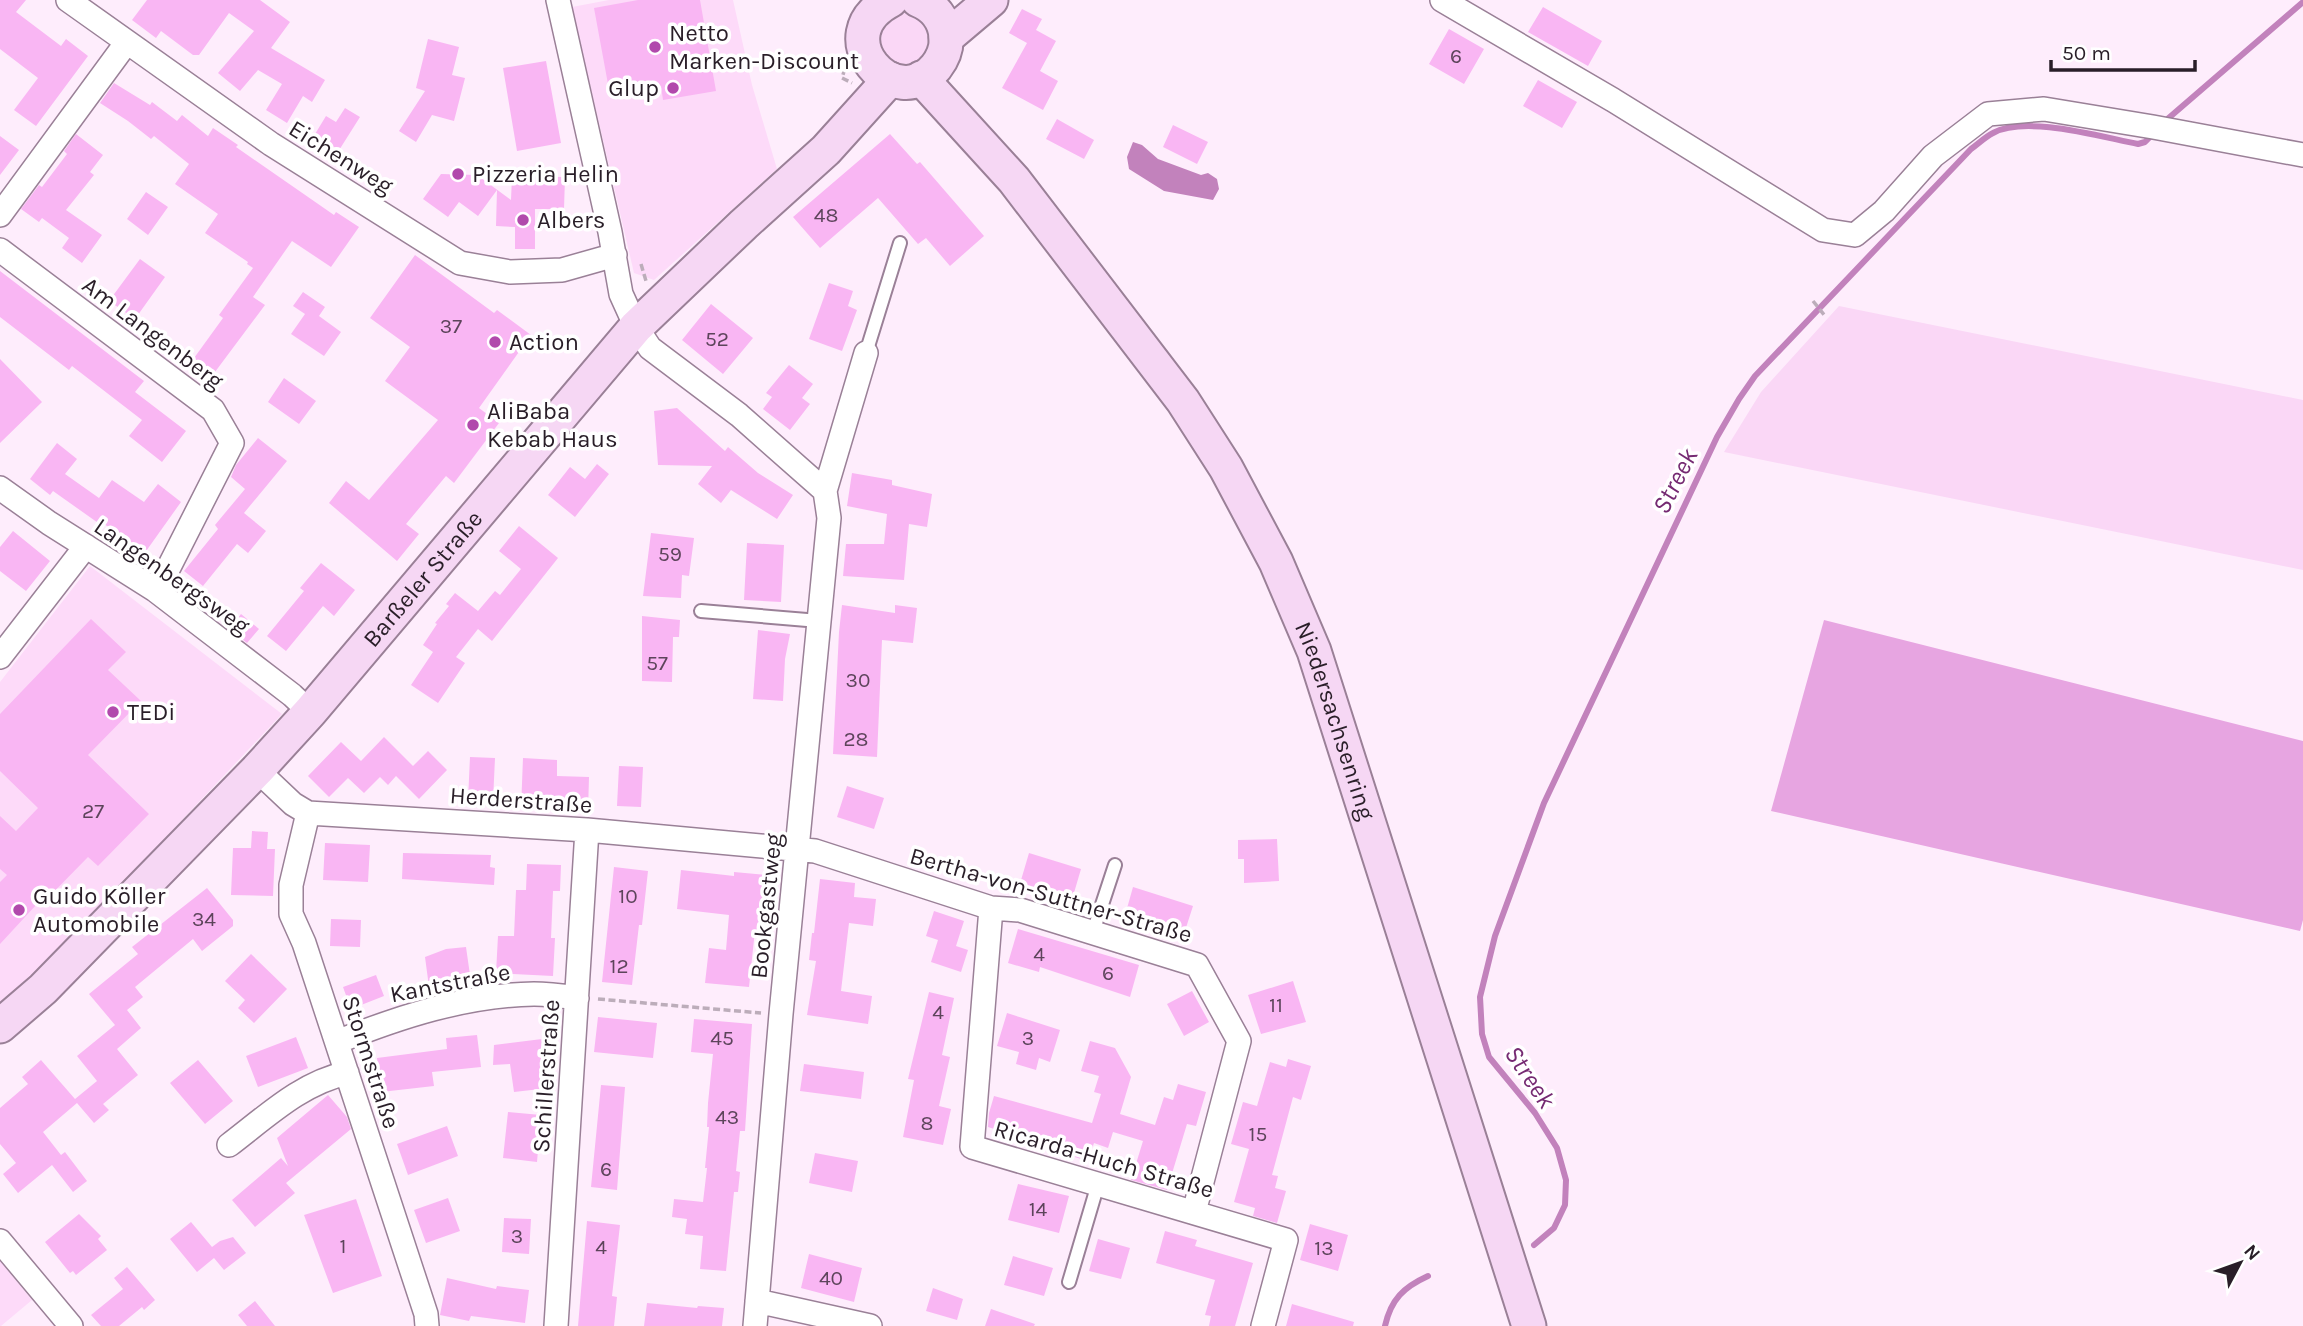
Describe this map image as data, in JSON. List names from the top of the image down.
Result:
{
  "streets": {
    "main road": ["Barßeler Straße", "Niedersachsenring"],
    "street": [
      "Eichenweg",
      "Am Langenberg",
      "Langenbergsweg",
      "Herderstraße",
      "Bertha-von-Suttner-Straße",
      "Bookgastweg",
      "Kantstraße",
      "Stormstraße",
      "Schillerstraße",
      "Ricarda-Huch Straße"
    ]
  },
  "crossings": [
    ["Am Langenberg", "Langenbergsweg"],
    ["Langenbergsweg", "Barßeler Straße"],
    ["Barßeler Straße", "Niedersachsenring"],
    ["Herderstraße", "Bertha-von-Suttner-Straße"],
    ["Herderstraße", "Bookgastweg"],
    ["Herderstraße", "Stormstraße"],
    ["Herderstraße", "Schillerstraße"],
    ["Bertha-von-Suttner-Straße", "Bookgastweg"],
    ["Bertha-von-Suttner-Straße", "Ricarda-Huch Straße"],
    ["Kantstraße", "Stormstraße"],
    ["Kantstraße", "Schillerstraße"]
  ],
  "water": ["Streek"],
  "places": [
    "Netto Marken-Discount",
    "Glup",
    "Pizzeria Helin",
    "Albers",
    "Action",
    "AliBaba Kebab Haus",
    "TEDi",
    "Guido Köller Automobile"
  ],
  "house_numbers": [
    "6",
    "48",
    "37",
    "52",
    "59",
    "57",
    "30",
    "28",
    "27",
    "10",
    "34",
    "4",
    "12",
    "6",
    "11",
    "4",
    "45",
    "3",
    "43",
    "8",
    "15",
    "6",
    "14",
    "3",
    "1",
    "4",
    "13",
    "40"
  ],
  "scale_bar": "50 m",
  "north": "top right"
}
